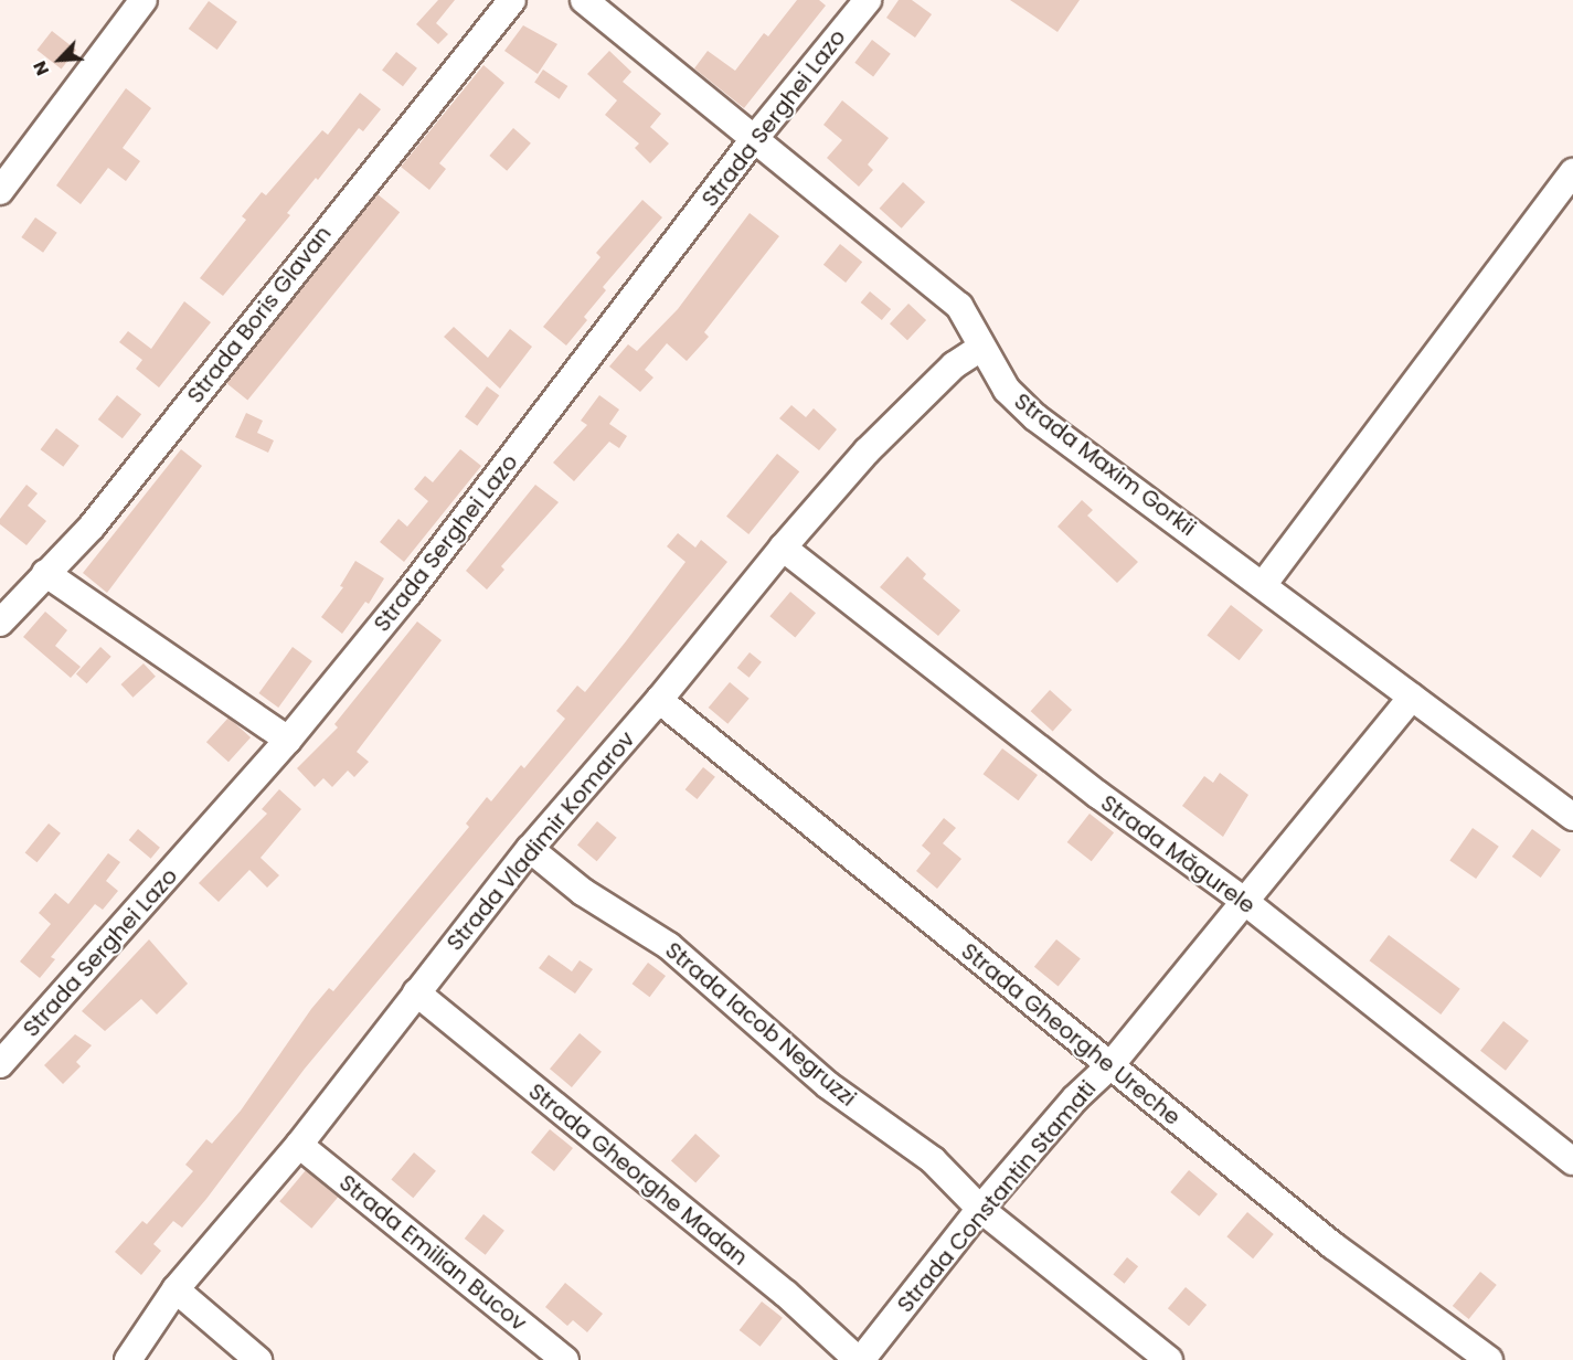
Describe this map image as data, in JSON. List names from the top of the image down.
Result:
{
  "streets": {
    "street": [
      "Strada Serghei Lazo",
      "Strada Boris Glavan",
      "Strada Maxim Gorkii",
      "Strada Vladimir Komarov",
      "Strada Măgurele",
      "Strada Iacob Negruzzi",
      "Strada Gheorghe Ureche",
      "Strada Gheorghe Madan",
      "Strada Constantin Stamati",
      "Strada Emilian Bucov"
    ]
  },
  "crossings": [
    ["Strada Serghei Lazo", "Strada Maxim Gorkii"],
    ["Strada Maxim Gorkii", "Strada Vladimir Komarov"],
    ["Strada Maxim Gorkii", "Strada Constantin Stamati"],
    ["Strada Vladimir Komarov", "Strada Măgurele"],
    ["Strada Vladimir Komarov", "Strada Iacob Negruzzi"],
    ["Strada Vladimir Komarov", "Strada Gheorghe Ureche"],
    ["Strada Vladimir Komarov", "Strada Gheorghe Madan"],
    ["Strada Vladimir Komarov", "Strada Emilian Bucov"],
    ["Strada Măgurele", "Strada Constantin Stamati"],
    ["Strada Iacob Negruzzi", "Strada Constantin Stamati"],
    ["Strada Gheorghe Ureche", "Strada Constantin Stamati"],
    ["Strada Gheorghe Madan", "Strada Constantin Stamati"]
  ],
  "north": "bottom left"
}
